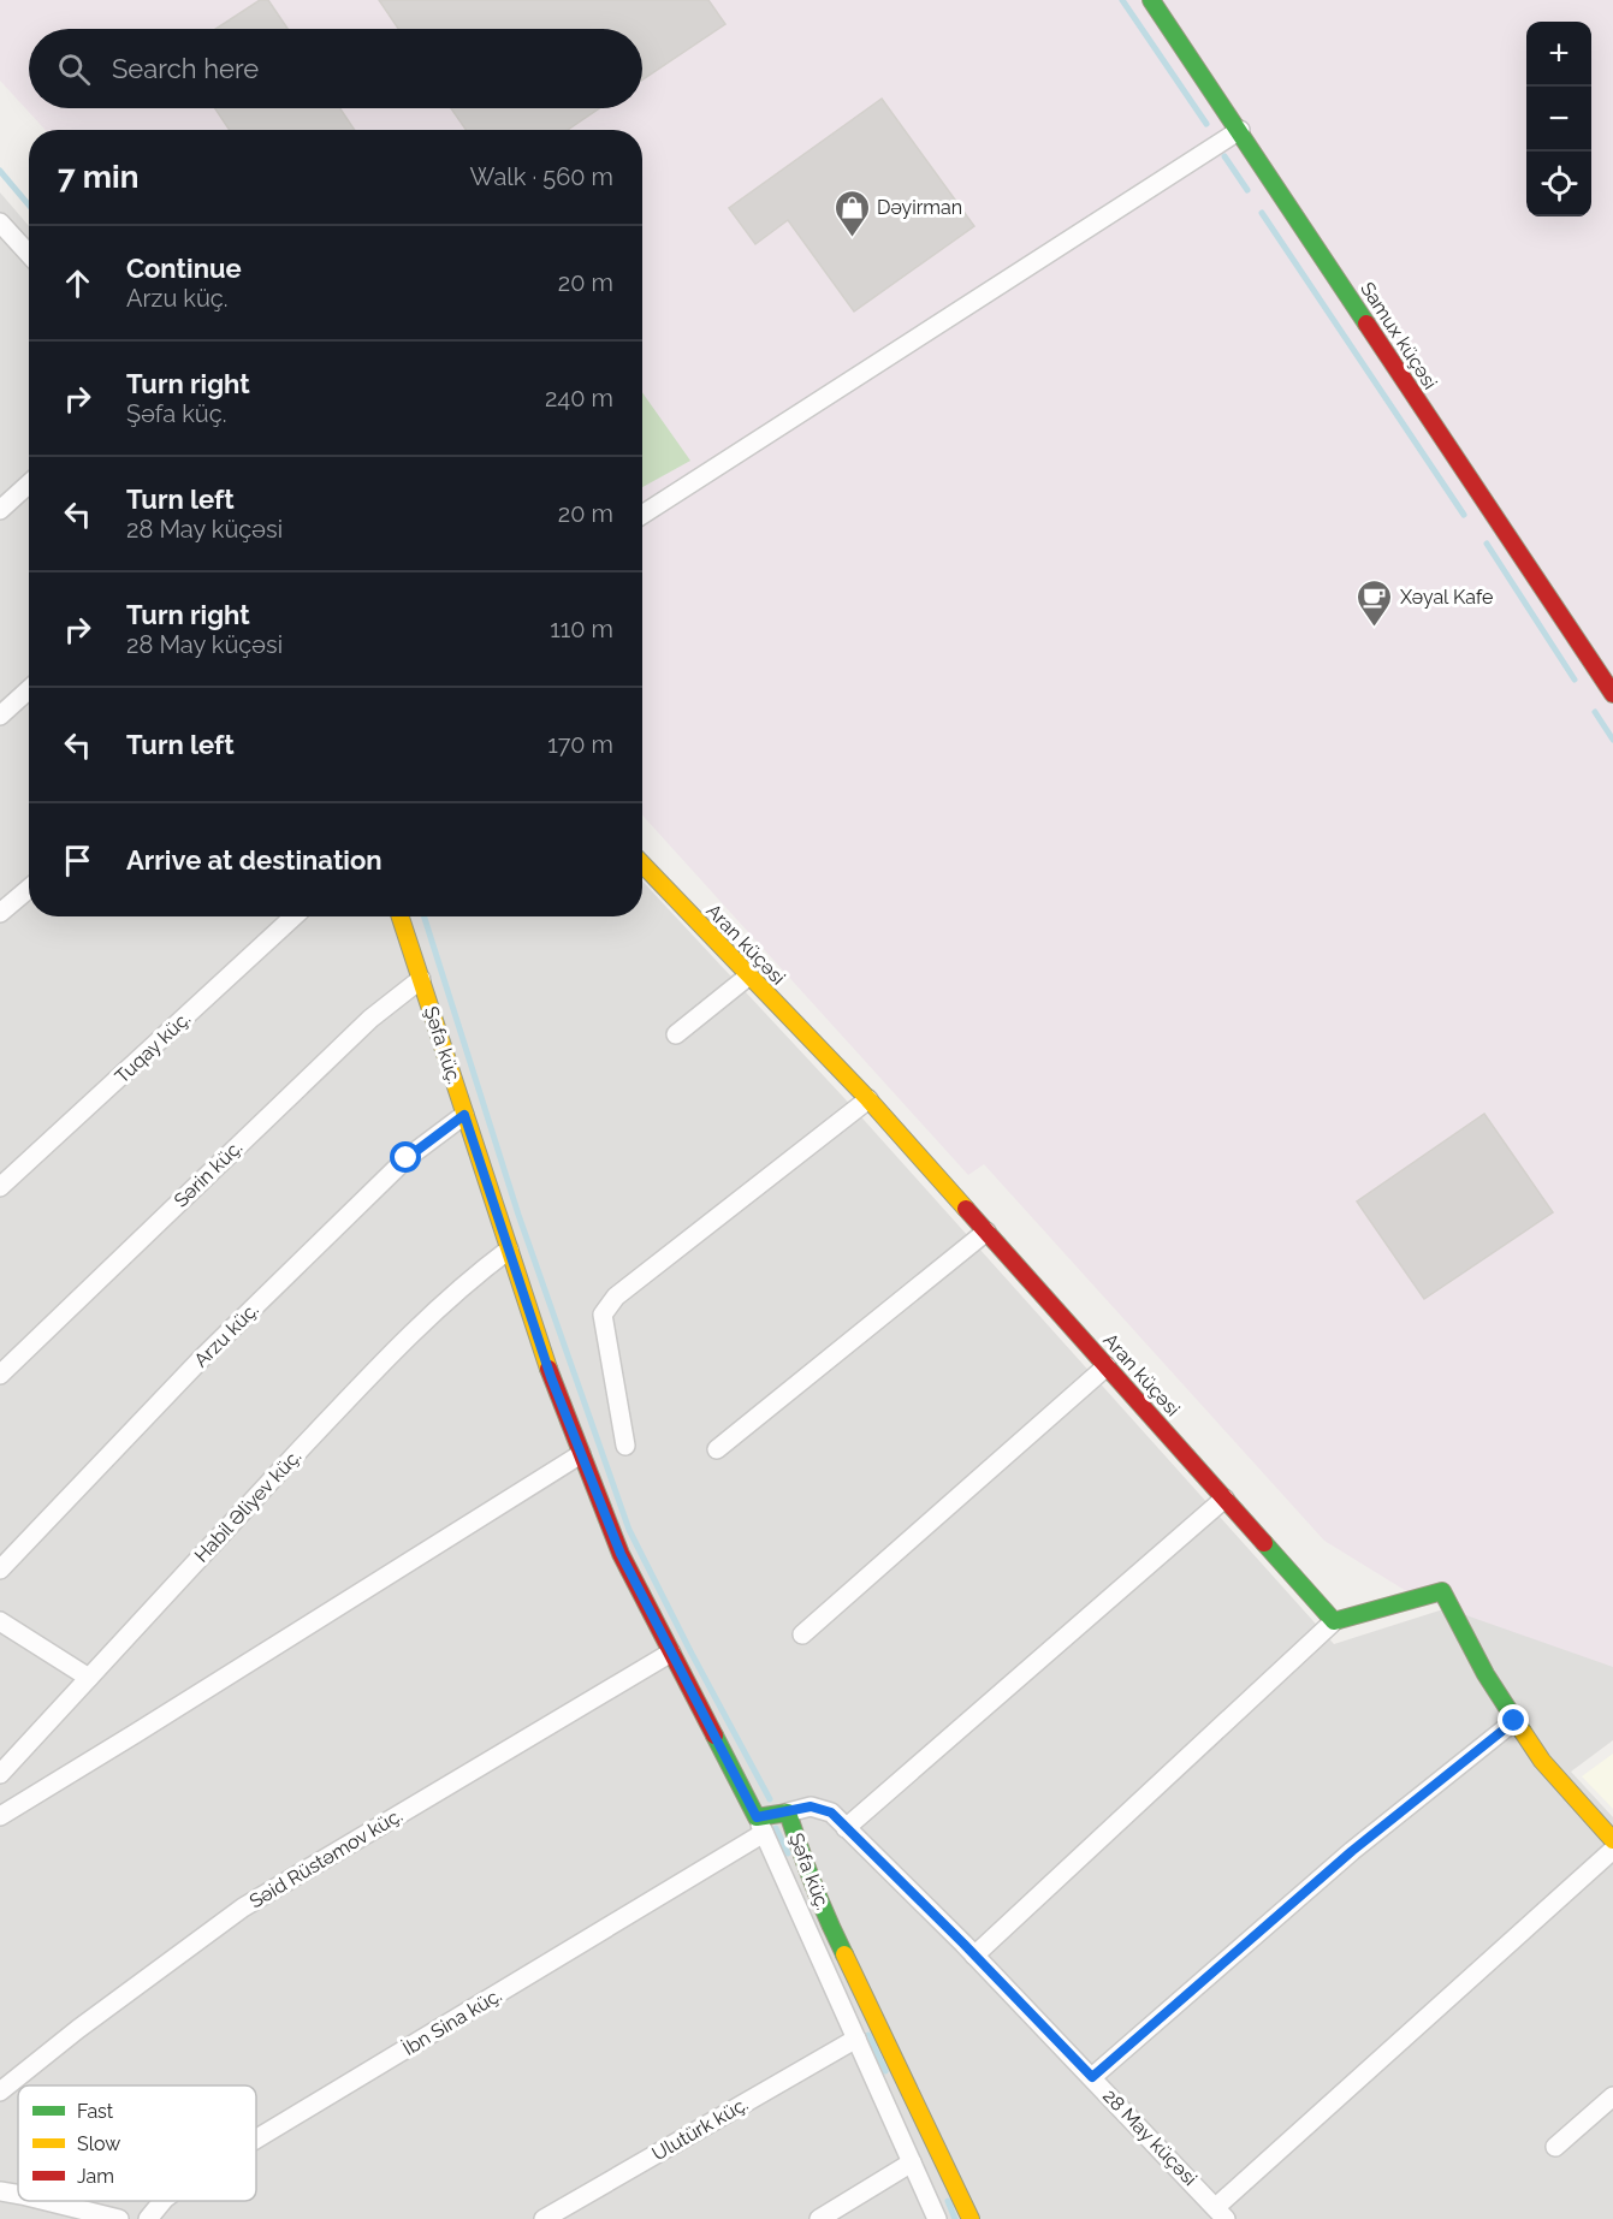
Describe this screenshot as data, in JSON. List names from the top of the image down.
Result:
{
  "streets": {
    "street": [
      "Samux küçəsi",
      "Aran küçəsi",
      "Şəfa küç.",
      "Tuqay küç.",
      "Sərin küç.",
      "Arzu küç.",
      "Habil Əliyev küç.",
      "Səid Rüstəmov küç.",
      "İbn Sina küç.",
      "Ulutürk küç.",
      "28 May küçəsi"
    ]
  },
  "crossings": [
    ["Şəfa küç.", "Sərin küç."],
    ["Şəfa küç.", "Arzu küç."],
    ["Şəfa küç.", "Habil Əliyev küç."],
    ["Şəfa küç.", "Səid Rüstəmov küç."],
    ["Şəfa küç.", "İbn Sina küç."],
    ["Şəfa küç.", "28 May küçəsi"]
  ],
  "places": {
    "shop": ["Dəyirman"],
    "cafe": ["Xəyal Kafe"]
  },
  "legend": ["Fast", "Slow", "Jam"],
  "page": {
    "map_buttons": ["+", "−"],
    "search": "Search here",
    "heading": ["7 min", "Walk · 560 m"],
    "list": [
      ["Continue", "Arzu küç.", "20 m"],
      ["Turn right", "Şəfa küç.", "240 m"],
      ["Turn left", "28 May küçəsi", "20 m"],
      ["Turn right", "28 May küçəsi", "110 m"],
      ["Turn left", "170 m"],
      "Arrive at destination"
    ]
  }
}
